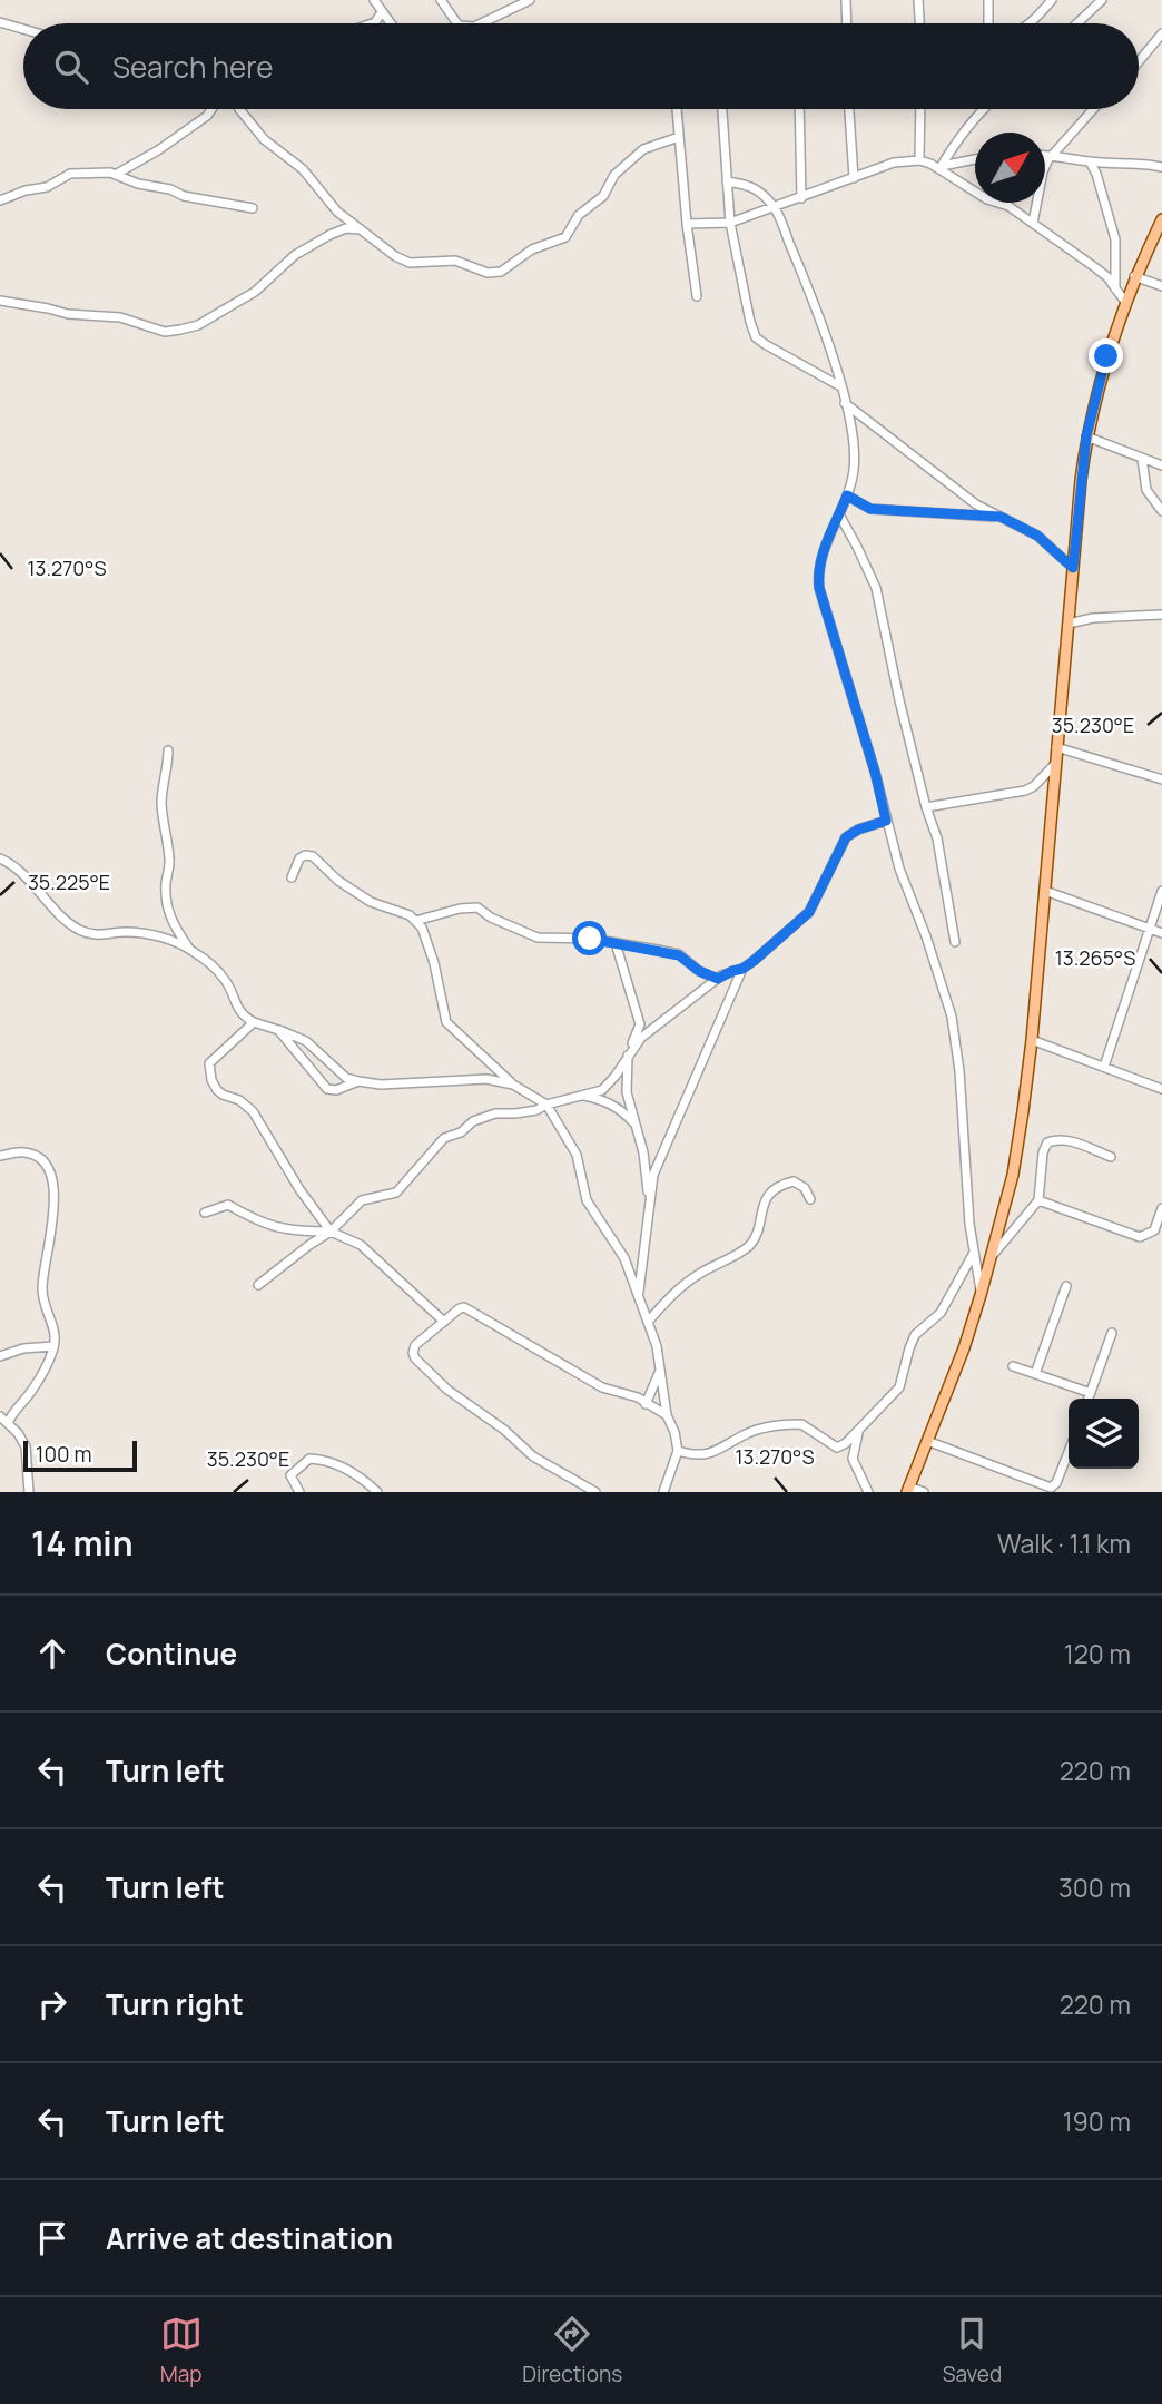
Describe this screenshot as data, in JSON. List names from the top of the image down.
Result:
{
  "scale_bar": "100 m",
  "north": "top right",
  "page": {
    "search": "Search here",
    "scale": "100 m",
    "heading": ["14 min", "Walk · 1.1 km"],
    "list": [
      ["Continue", "120 m"],
      ["Turn left", "220 m"],
      ["Turn left", "300 m"],
      ["Turn right", "220 m"],
      ["Turn left", "190 m"],
      "Arrive at destination"
    ],
    "nav": ["Map", "Directions", "Saved"]
  },
  "coordinates": [
    "13.270°S",
    "35.230°E",
    "35.225°E",
    "13.265°S"
  ]
}
